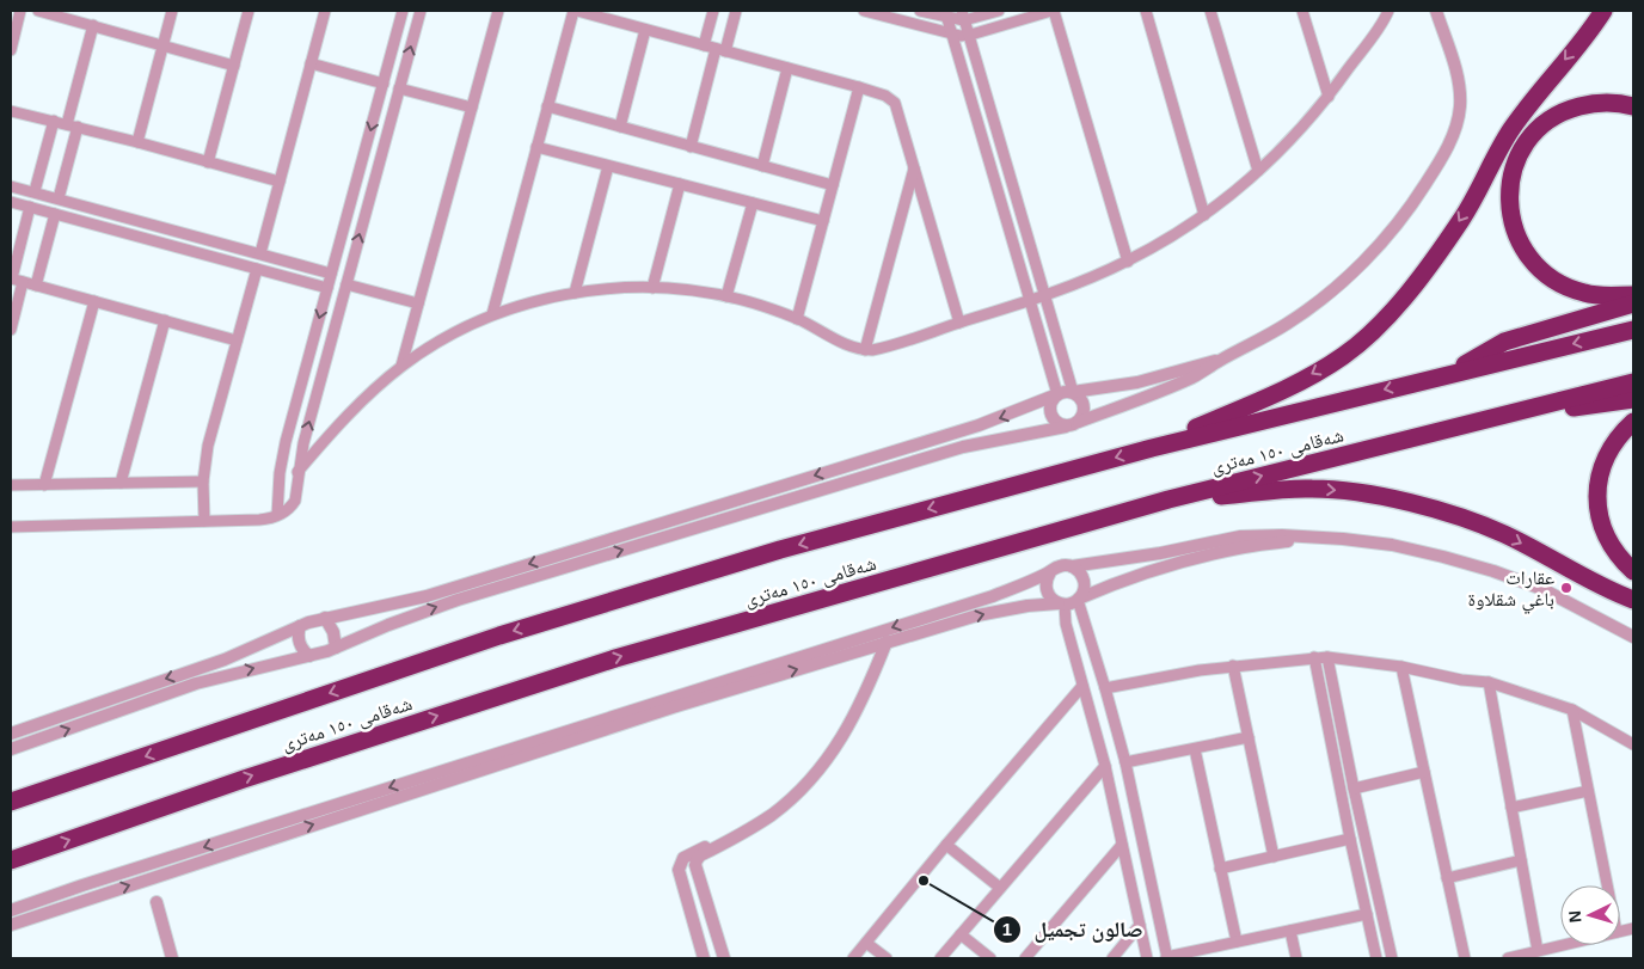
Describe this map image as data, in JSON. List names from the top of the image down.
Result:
{
  "streets": {
    "highway": ["شەقامی ١٥٠ مەتری"]
  },
  "places": ["عقارات باغي شقلاوة", "صالون تجميل"],
  "north": "left"
}
